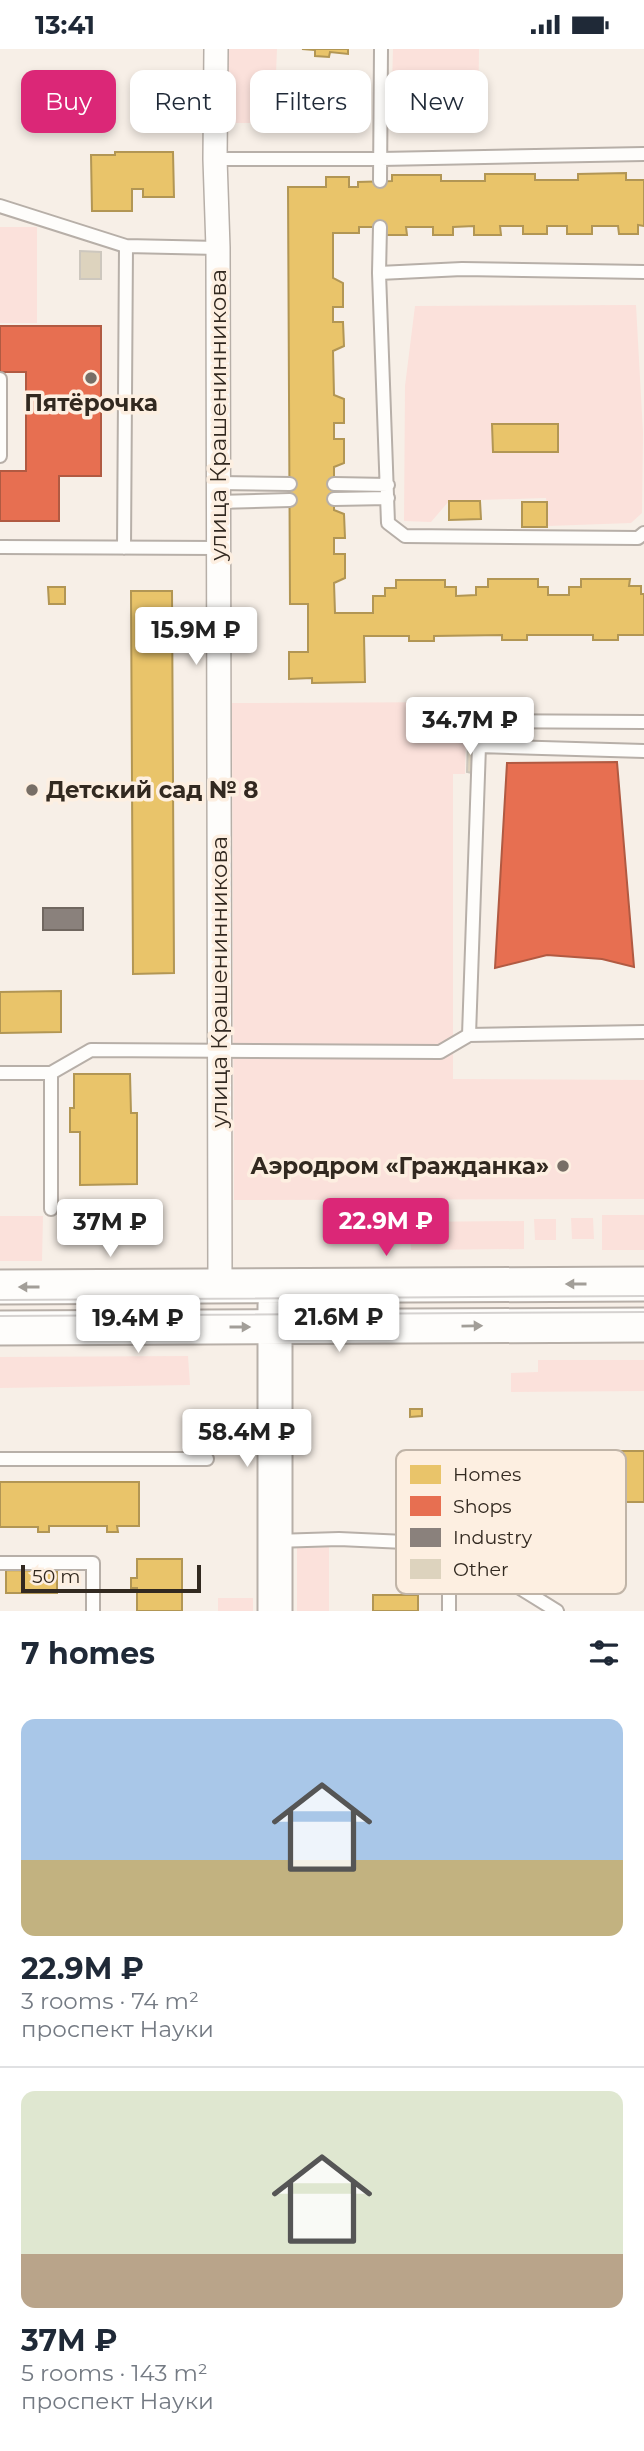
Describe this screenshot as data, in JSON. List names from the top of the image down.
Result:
{
  "streets": {
    "street": ["улица Крашенинникова"]
  },
  "places": ["Пятёрочка", "Детский сад № 8", "Аэродром «Гражданка»"],
  "legend": [
    "Homes",
    "Shops",
    "Industry",
    "Other"
  ],
  "scale_bar": "50 m",
  "page": {
    "status": "13:41",
    "chip": [
      "Buy",
      "Rent",
      "Filters",
      "New"
    ],
    "price": [
      "15.9M ₽",
      "34.7M ₽",
      "22.9M ₽",
      "37M ₽",
      "21.6M ₽",
      "19.4M ₽",
      "58.4M ₽"
    ],
    "scale": "50 m",
    "heading": "7 homes",
    "list": [
      {
        "name": "22.9M ₽",
        "note": "3 rooms · 74 m² · проспект Науки"
      },
      {
        "name": "37M ₽",
        "note": "5 rooms · 143 m² · проспект Науки"
      }
    ]
  }
}
